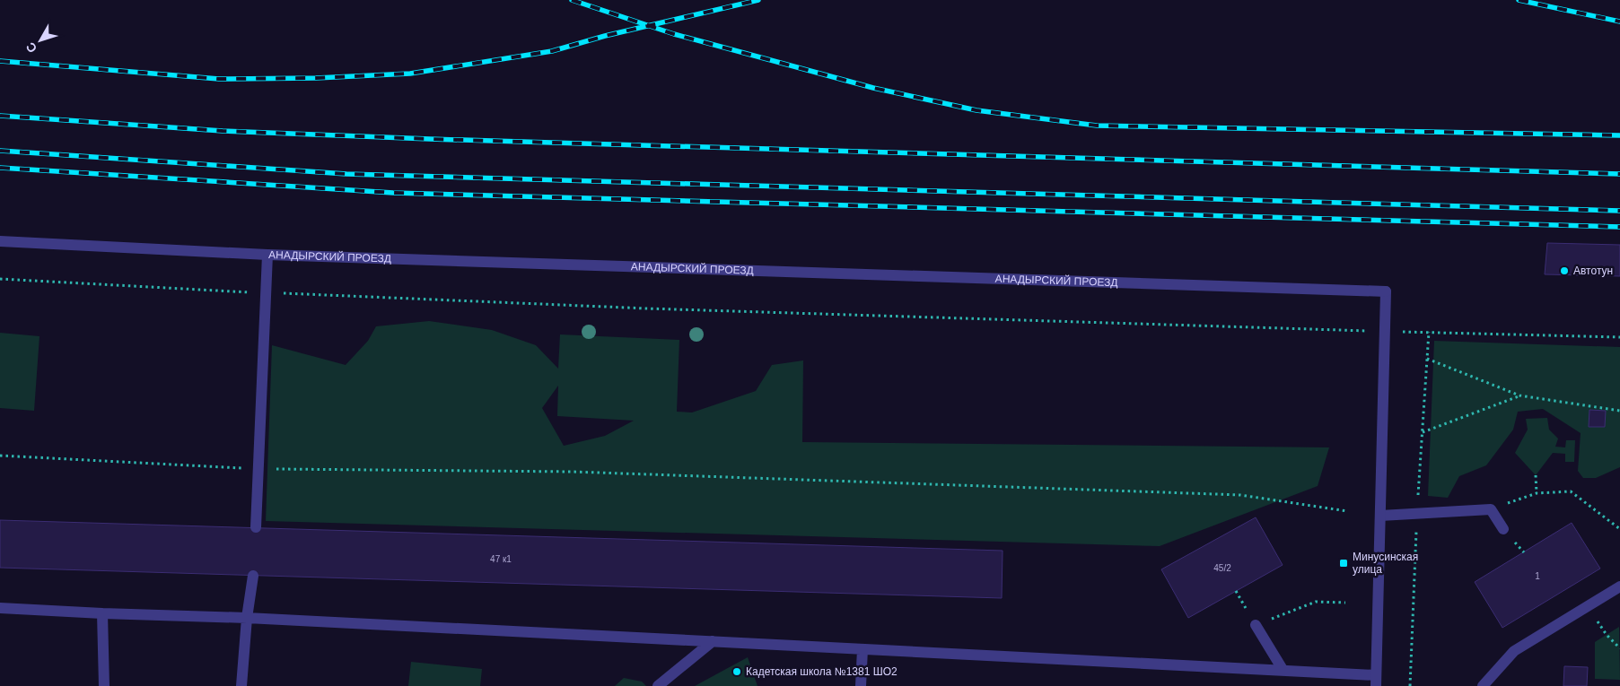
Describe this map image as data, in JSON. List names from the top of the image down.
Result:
{
  "streets": {
    "street": ["АНАДЫРСКИЙ ПРОЕЗД"]
  },
  "places": {
    "other": ["Автотун", "Кадетская школа №1381 ШО2"],
    "transit": ["Минусинская улица"]
  },
  "house_numbers": ["47 к1", "45/2", "1"],
  "north": "bottom left"
}
